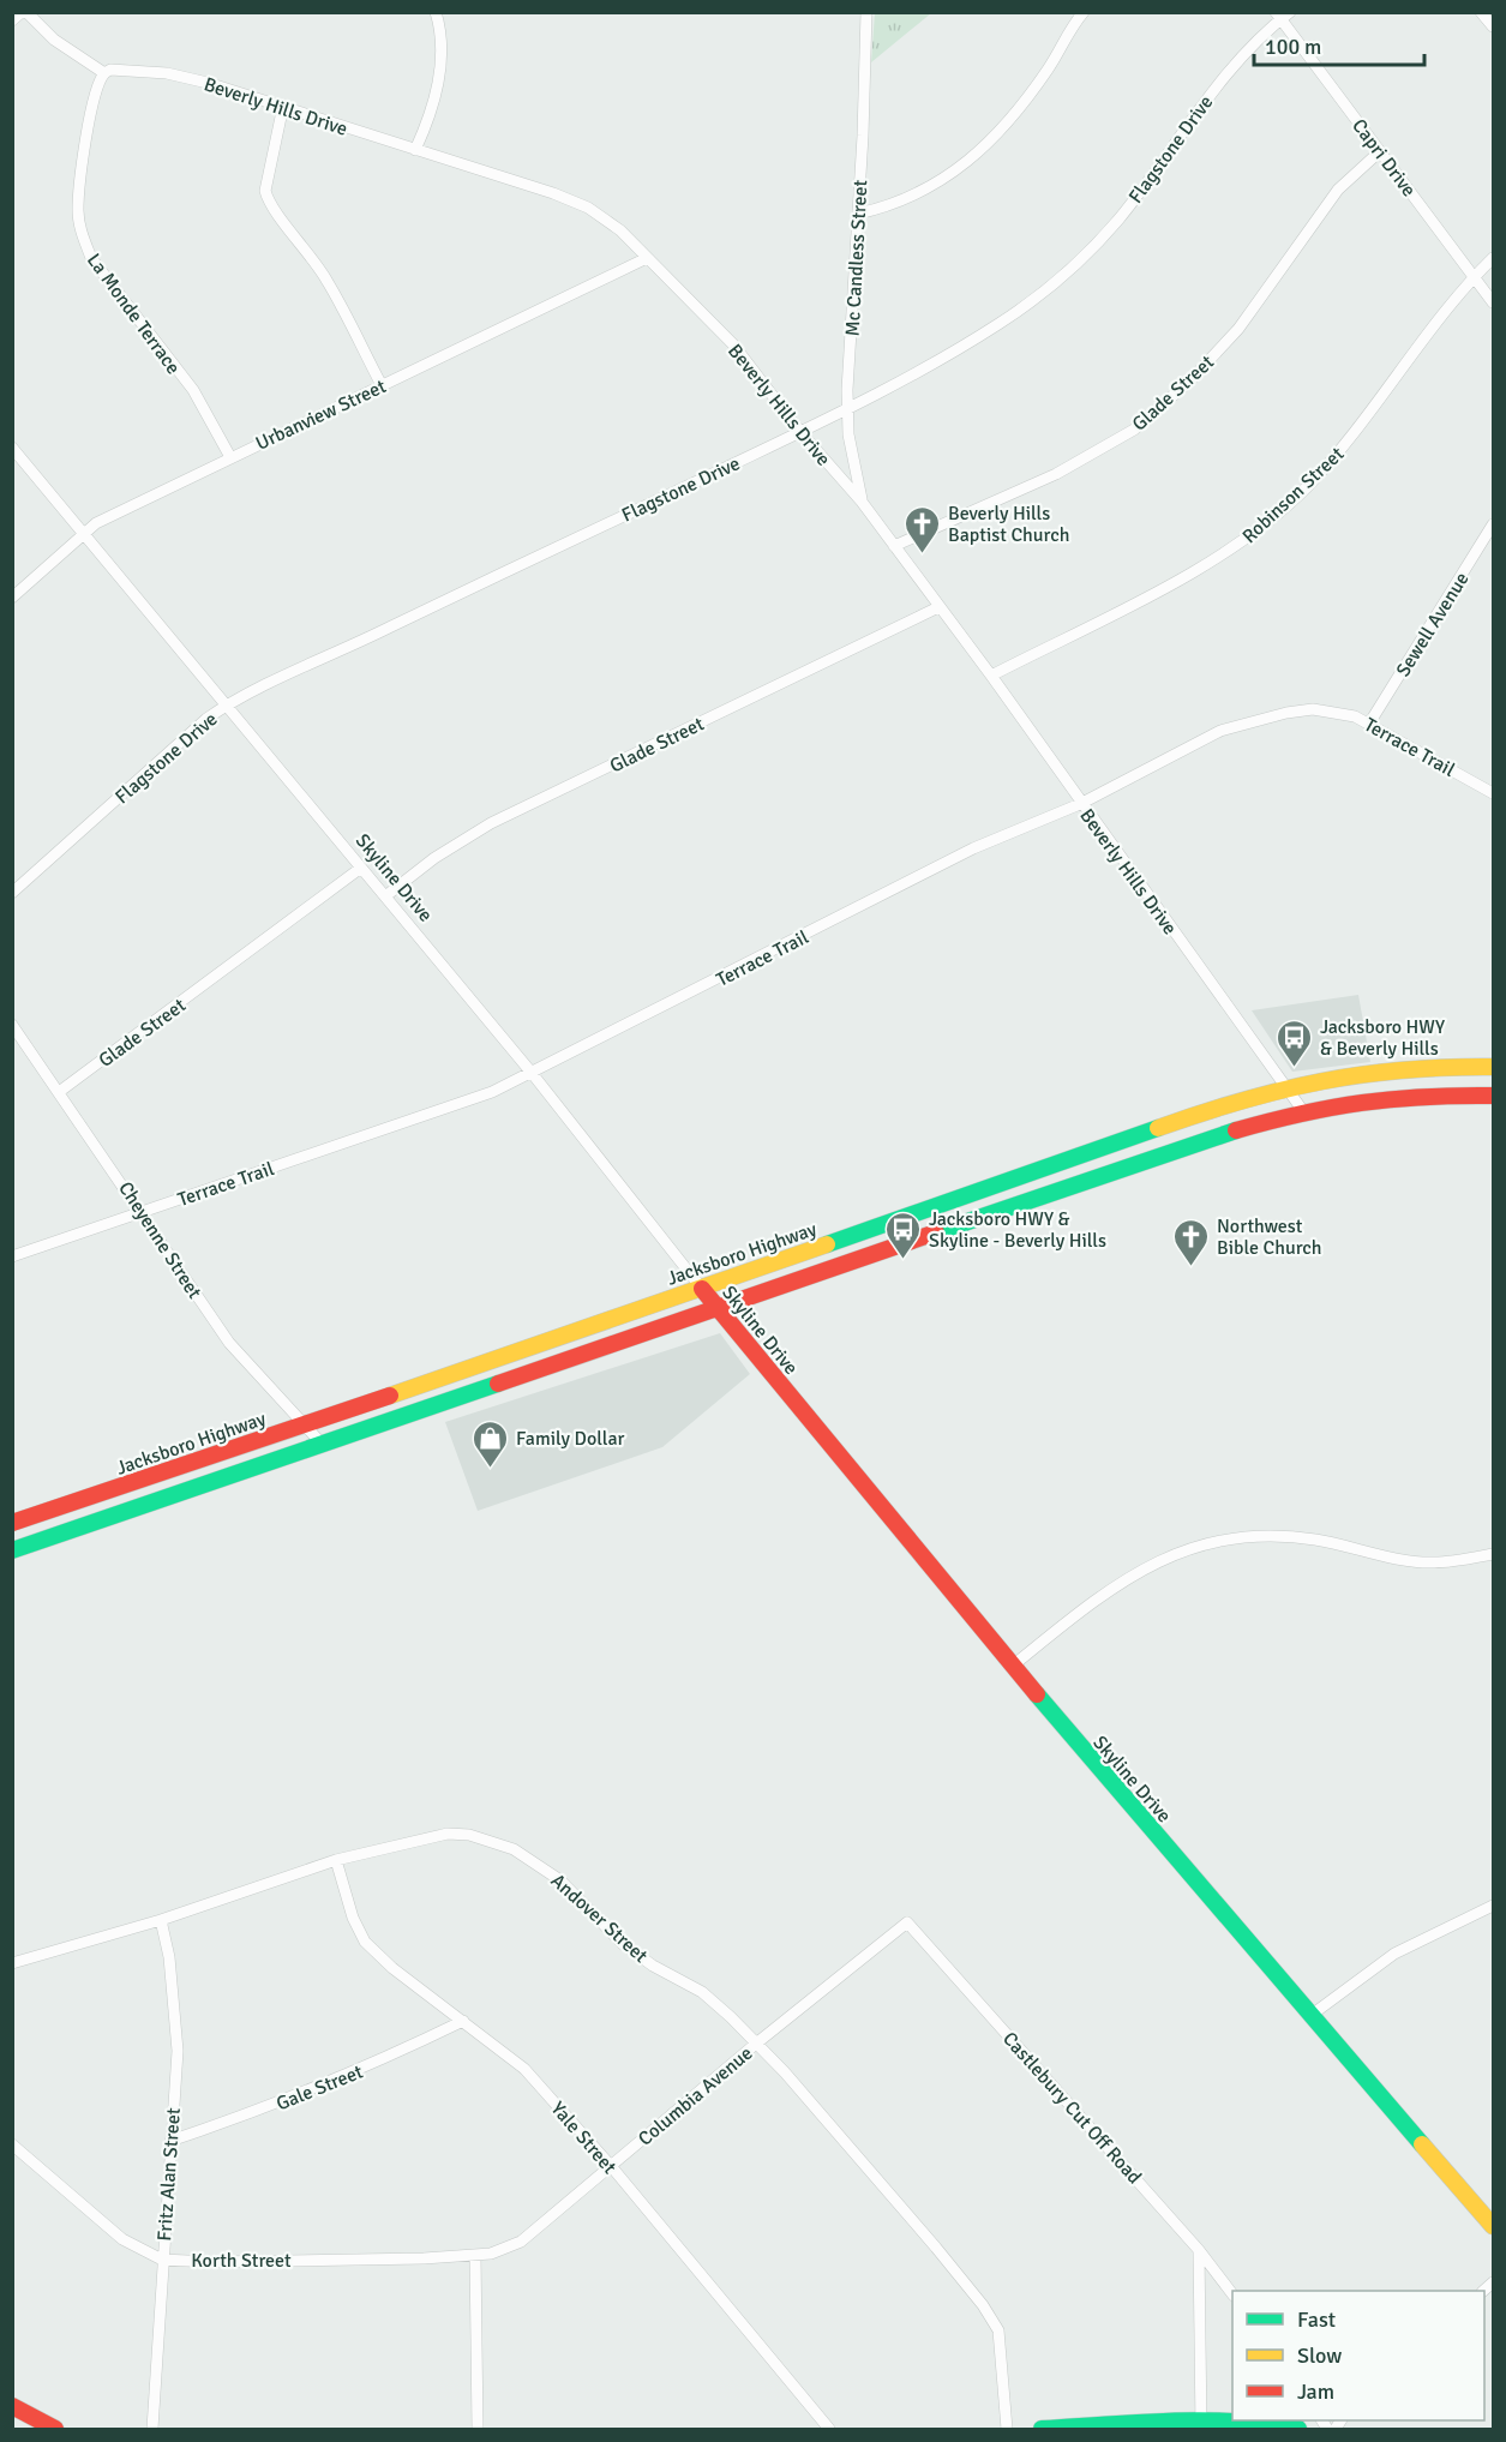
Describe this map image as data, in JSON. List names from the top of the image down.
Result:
{
  "streets": {
    "main road": ["Skyline Drive", "Jacksboro Highway"],
    "street": [
      "Beverly Hills Drive",
      "Flagstone Drive",
      "Capri Drive",
      "Mc Candless Street",
      "La Monde Terrace",
      "Glade Street",
      "Urbanview Street",
      "Robinson Street",
      "Sewell Avenue",
      "Terrace Trail",
      "Cheyenne Street",
      "Andover Street",
      "Gale Street",
      "Columbia Avenue",
      "Castlebury Cut Off Road",
      "Yale Street",
      "Fritz Alan Street",
      "Korth Street"
    ]
  },
  "crossings": [
    ["Beverly Hills Drive", "Flagstone Drive"],
    ["Beverly Hills Drive", "Mc Candless Street"],
    ["Beverly Hills Drive", "La Monde Terrace"],
    ["Beverly Hills Drive", "Glade Street"],
    ["Beverly Hills Drive", "Urbanview Street"],
    ["Beverly Hills Drive", "Robinson Street"],
    ["Beverly Hills Drive", "Terrace Trail"],
    ["Beverly Hills Drive", "Jacksboro Highway"],
    ["Flagstone Drive", "Capri Drive"],
    ["Flagstone Drive", "Mc Candless Street"],
    ["Flagstone Drive", "Skyline Drive"],
    ["Capri Drive", "Glade Street"],
    ["Capri Drive", "Robinson Street"],
    ["La Monde Terrace", "Urbanview Street"],
    ["Glade Street", "Skyline Drive"],
    ["Glade Street", "Cheyenne Street"],
    ["Urbanview Street", "Skyline Drive"],
    ["Sewell Avenue", "Terrace Trail"],
    ["Terrace Trail", "Skyline Drive"],
    ["Terrace Trail", "Cheyenne Street"],
    ["Skyline Drive", "Jacksboro Highway"],
    ["Cheyenne Street", "Jacksboro Highway"],
    ["Andover Street", "Columbia Avenue"],
    ["Andover Street", "Yale Street"],
    ["Andover Street", "Fritz Alan Street"],
    ["Gale Street", "Yale Street"],
    ["Gale Street", "Fritz Alan Street"],
    ["Columbia Avenue", "Castlebury Cut Off Road"],
    ["Columbia Avenue", "Yale Street"],
    ["Columbia Avenue", "Korth Street"],
    ["Fritz Alan Street", "Korth Street"]
  ],
  "places": {
    "church": ["Beverly Hills Baptist Church", "Northwest Bible Church"],
    "bus stop": ["Jacksboro HWY & Beverly Hills", "Jacksboro HWY & Skyline - Beverly Hills"],
    "shop": ["Family Dollar"]
  },
  "legend": ["Fast", "Slow", "Jam"],
  "scale_bar": "100 m"
}
